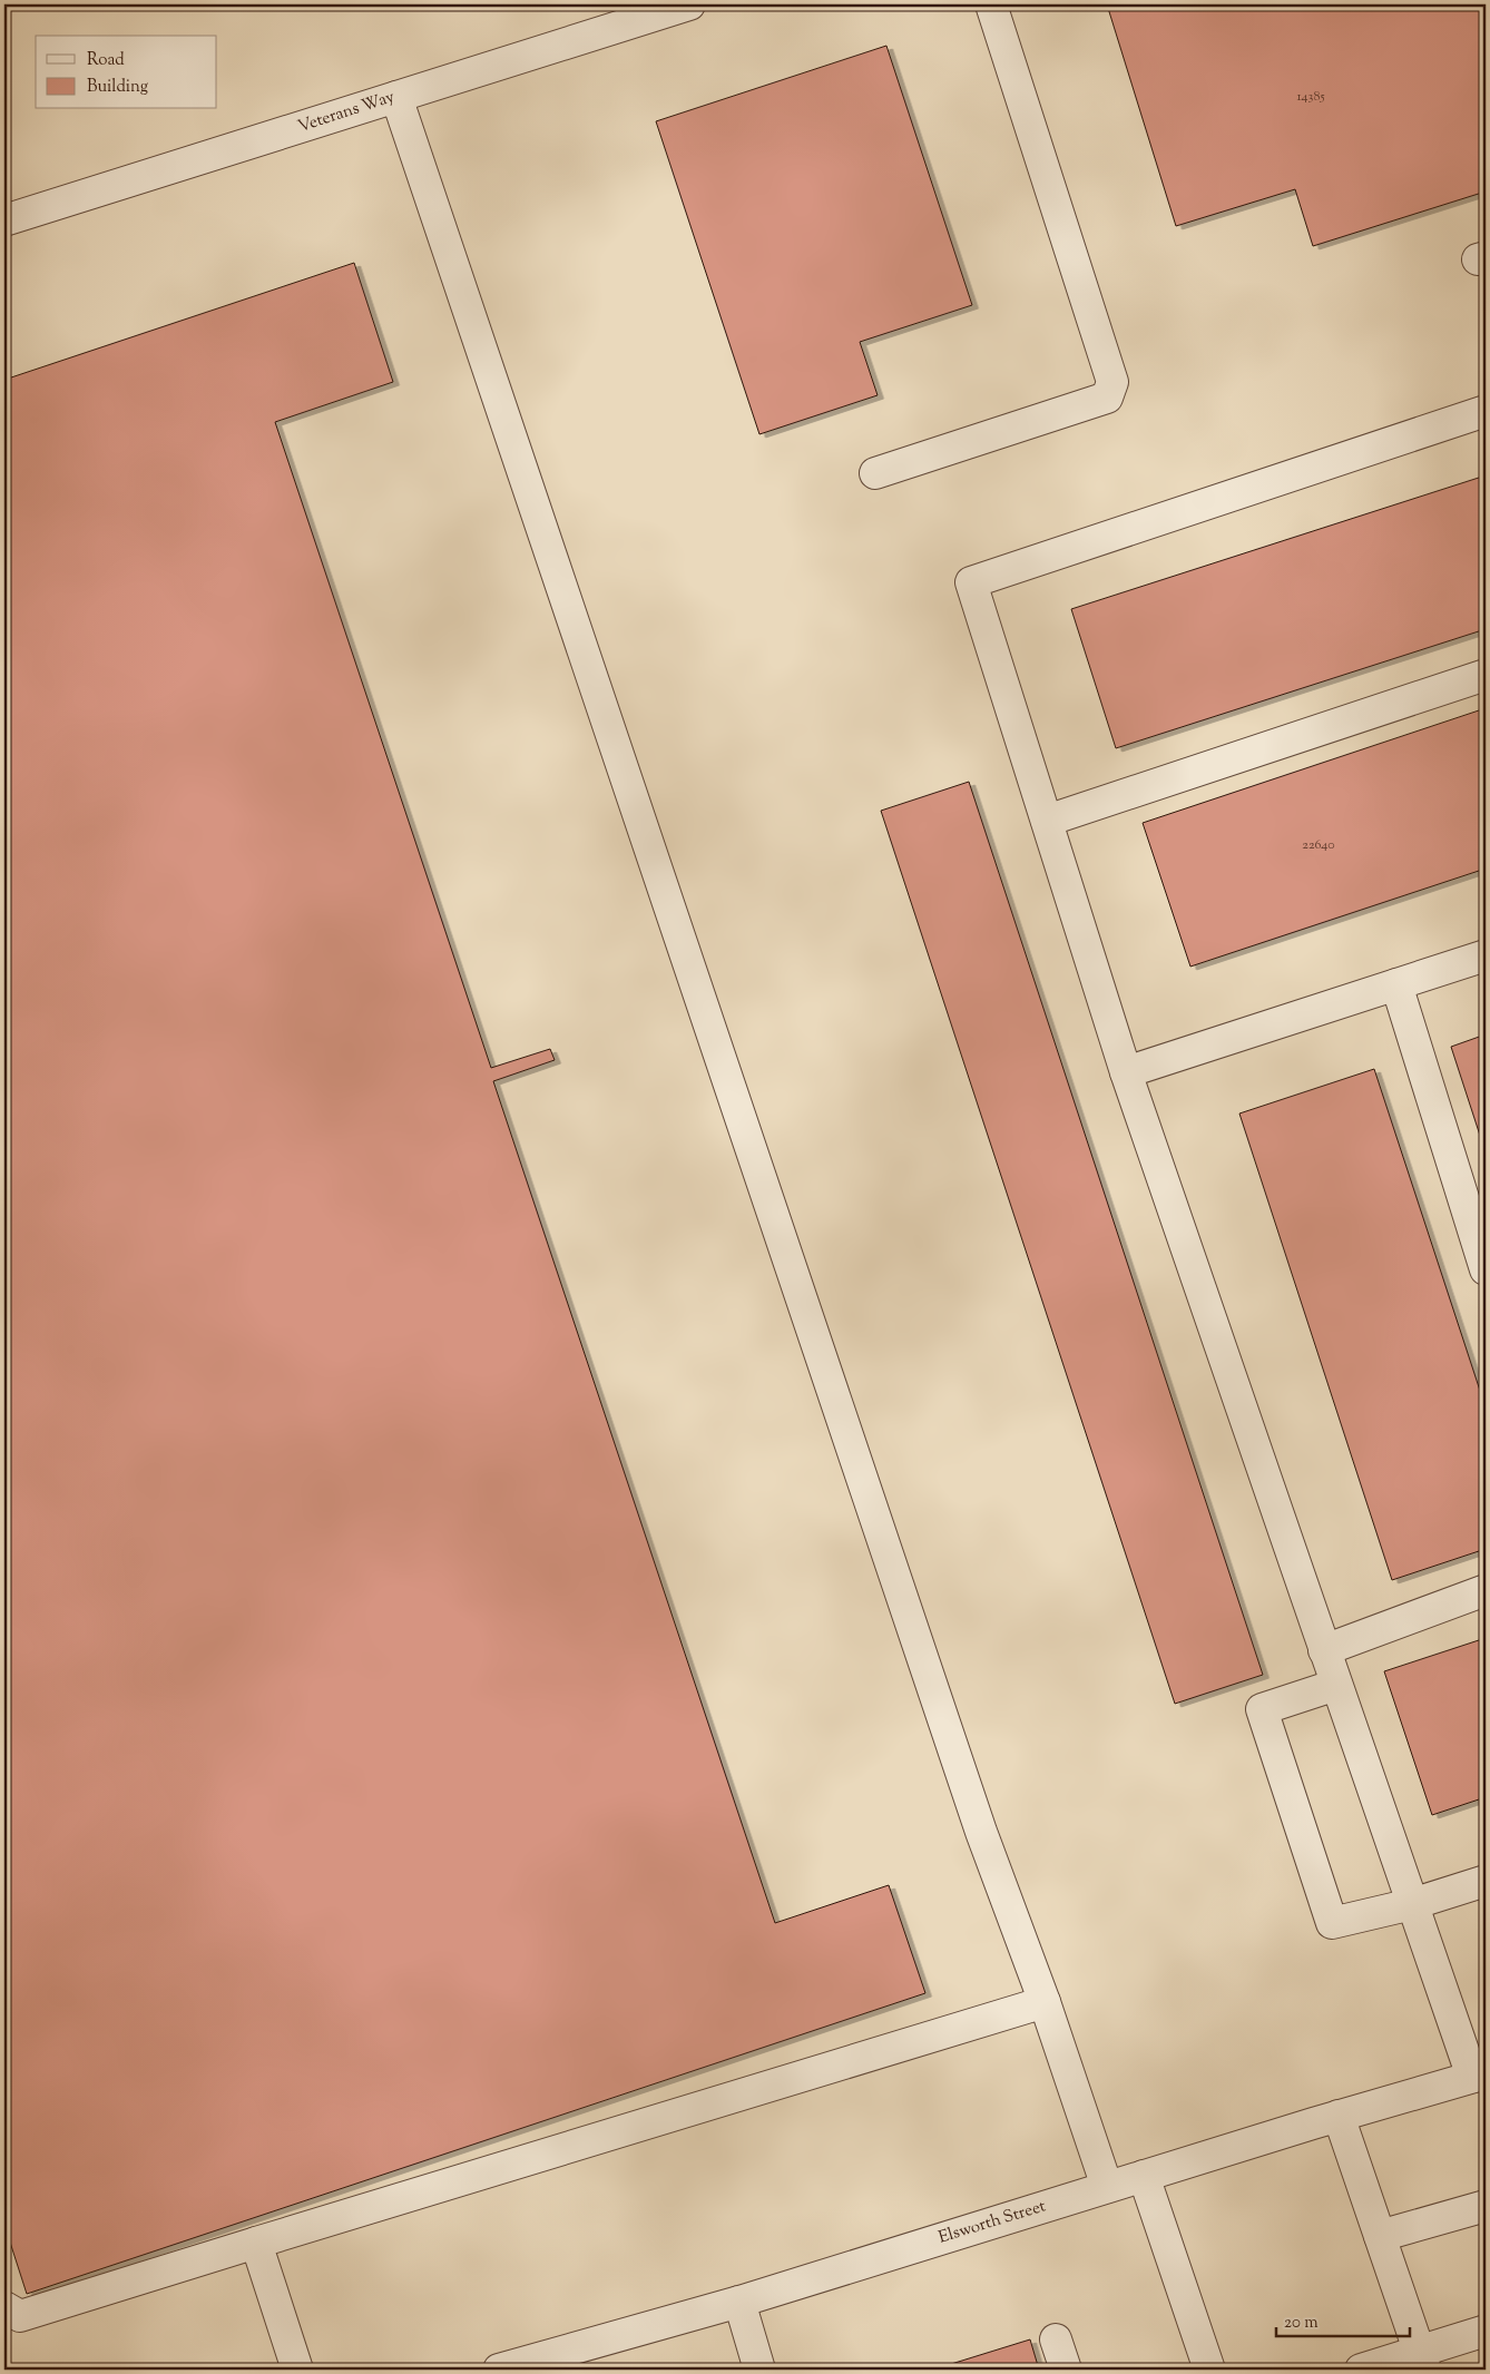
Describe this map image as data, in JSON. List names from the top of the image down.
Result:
{
  "streets": {
    "street": ["Veterans Way", "Elsworth Street"]
  },
  "house_numbers": ["14385", "22640"],
  "legend": ["Road", "Building"],
  "scale_bar": "20 m"
}
